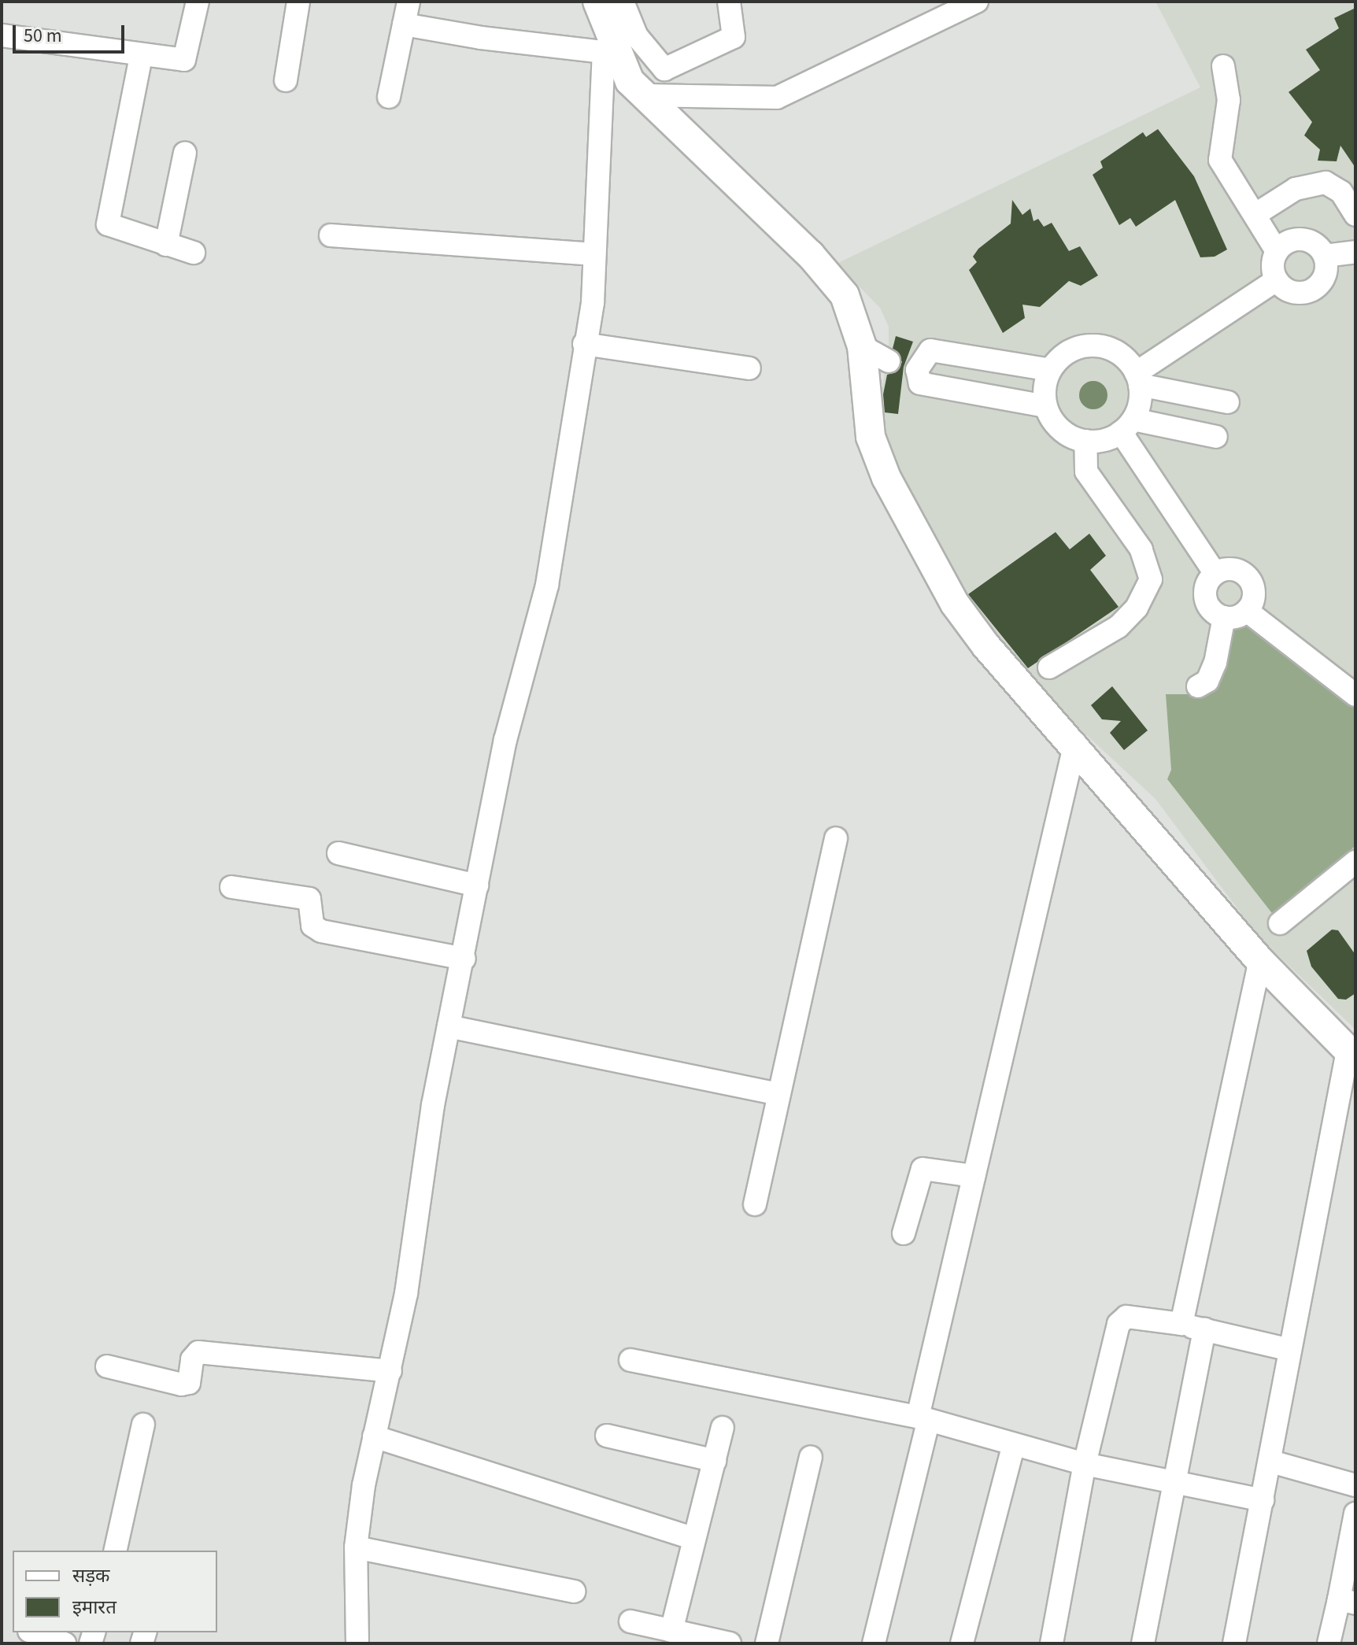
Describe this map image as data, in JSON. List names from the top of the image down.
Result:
{
  "legend": ["सड़क", "इमारत"],
  "scale_bar": "50 m"
}
